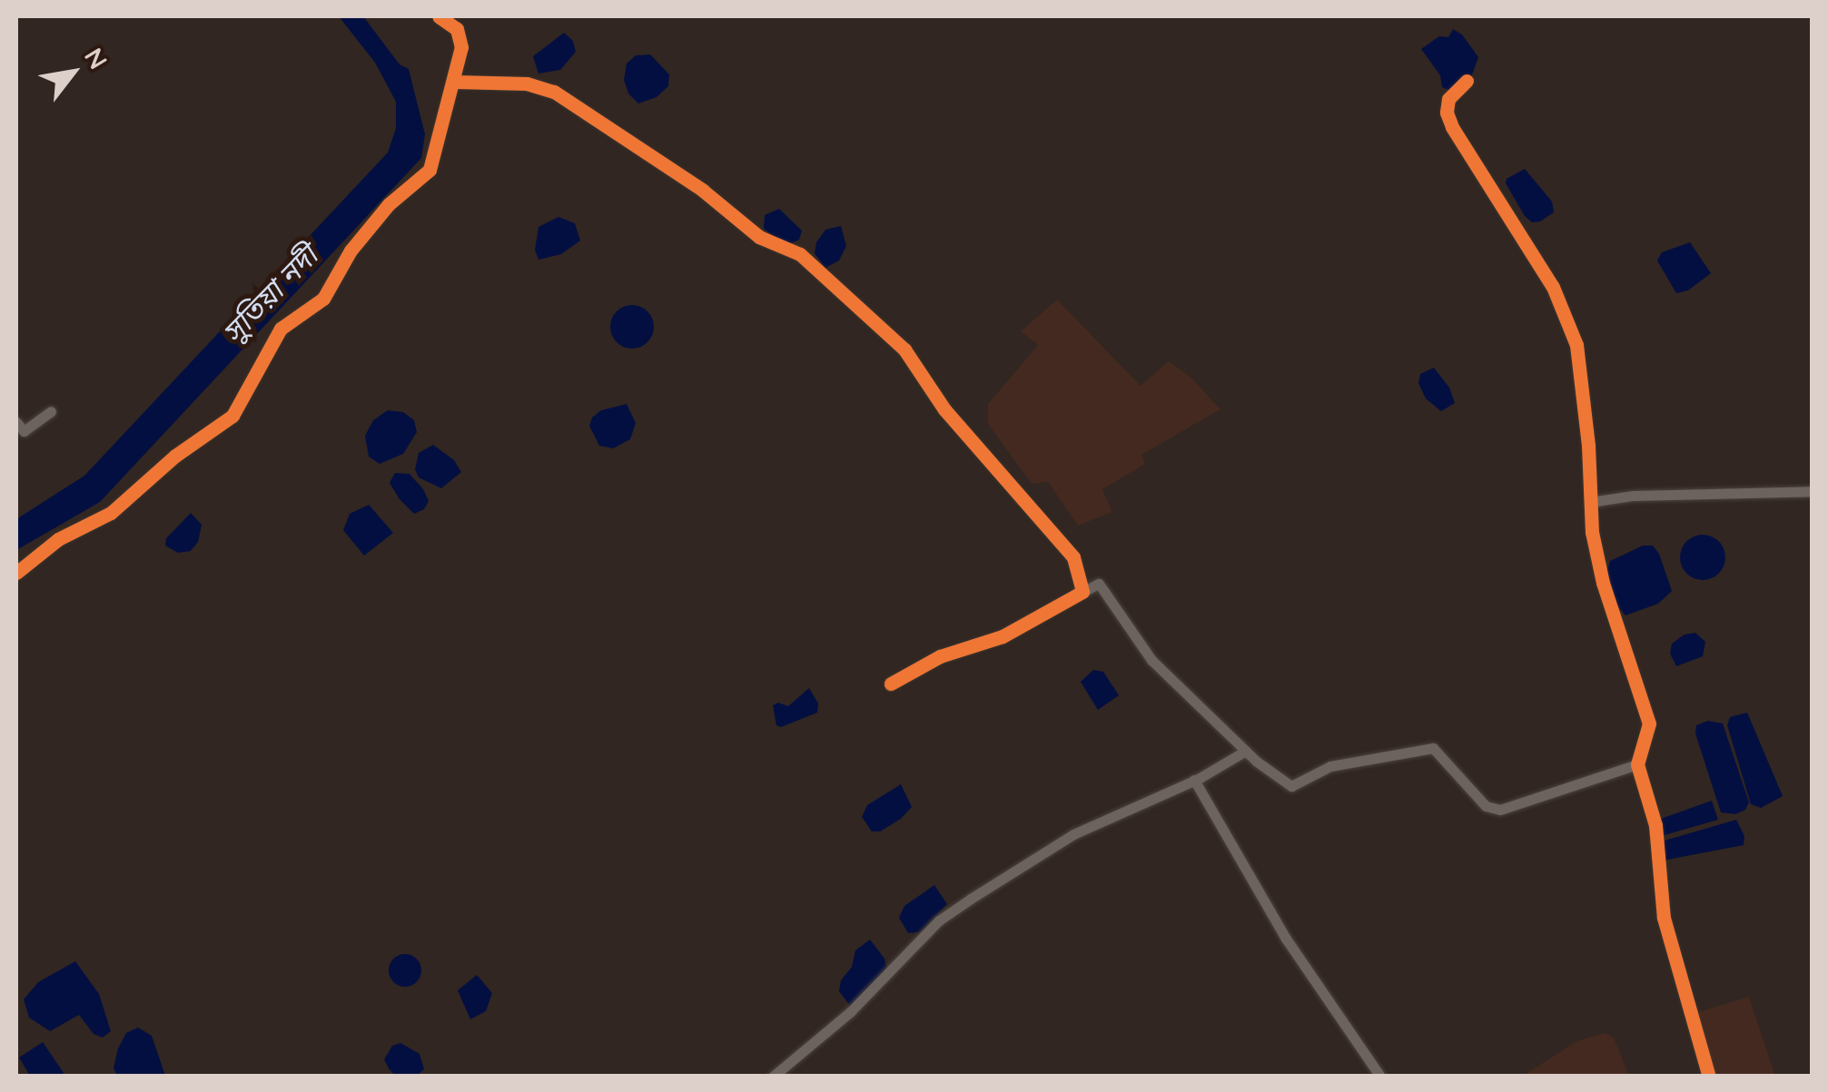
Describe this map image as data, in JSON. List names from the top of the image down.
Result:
{
  "water": ["সুতিয়া নদী"],
  "north": "top right"
}
